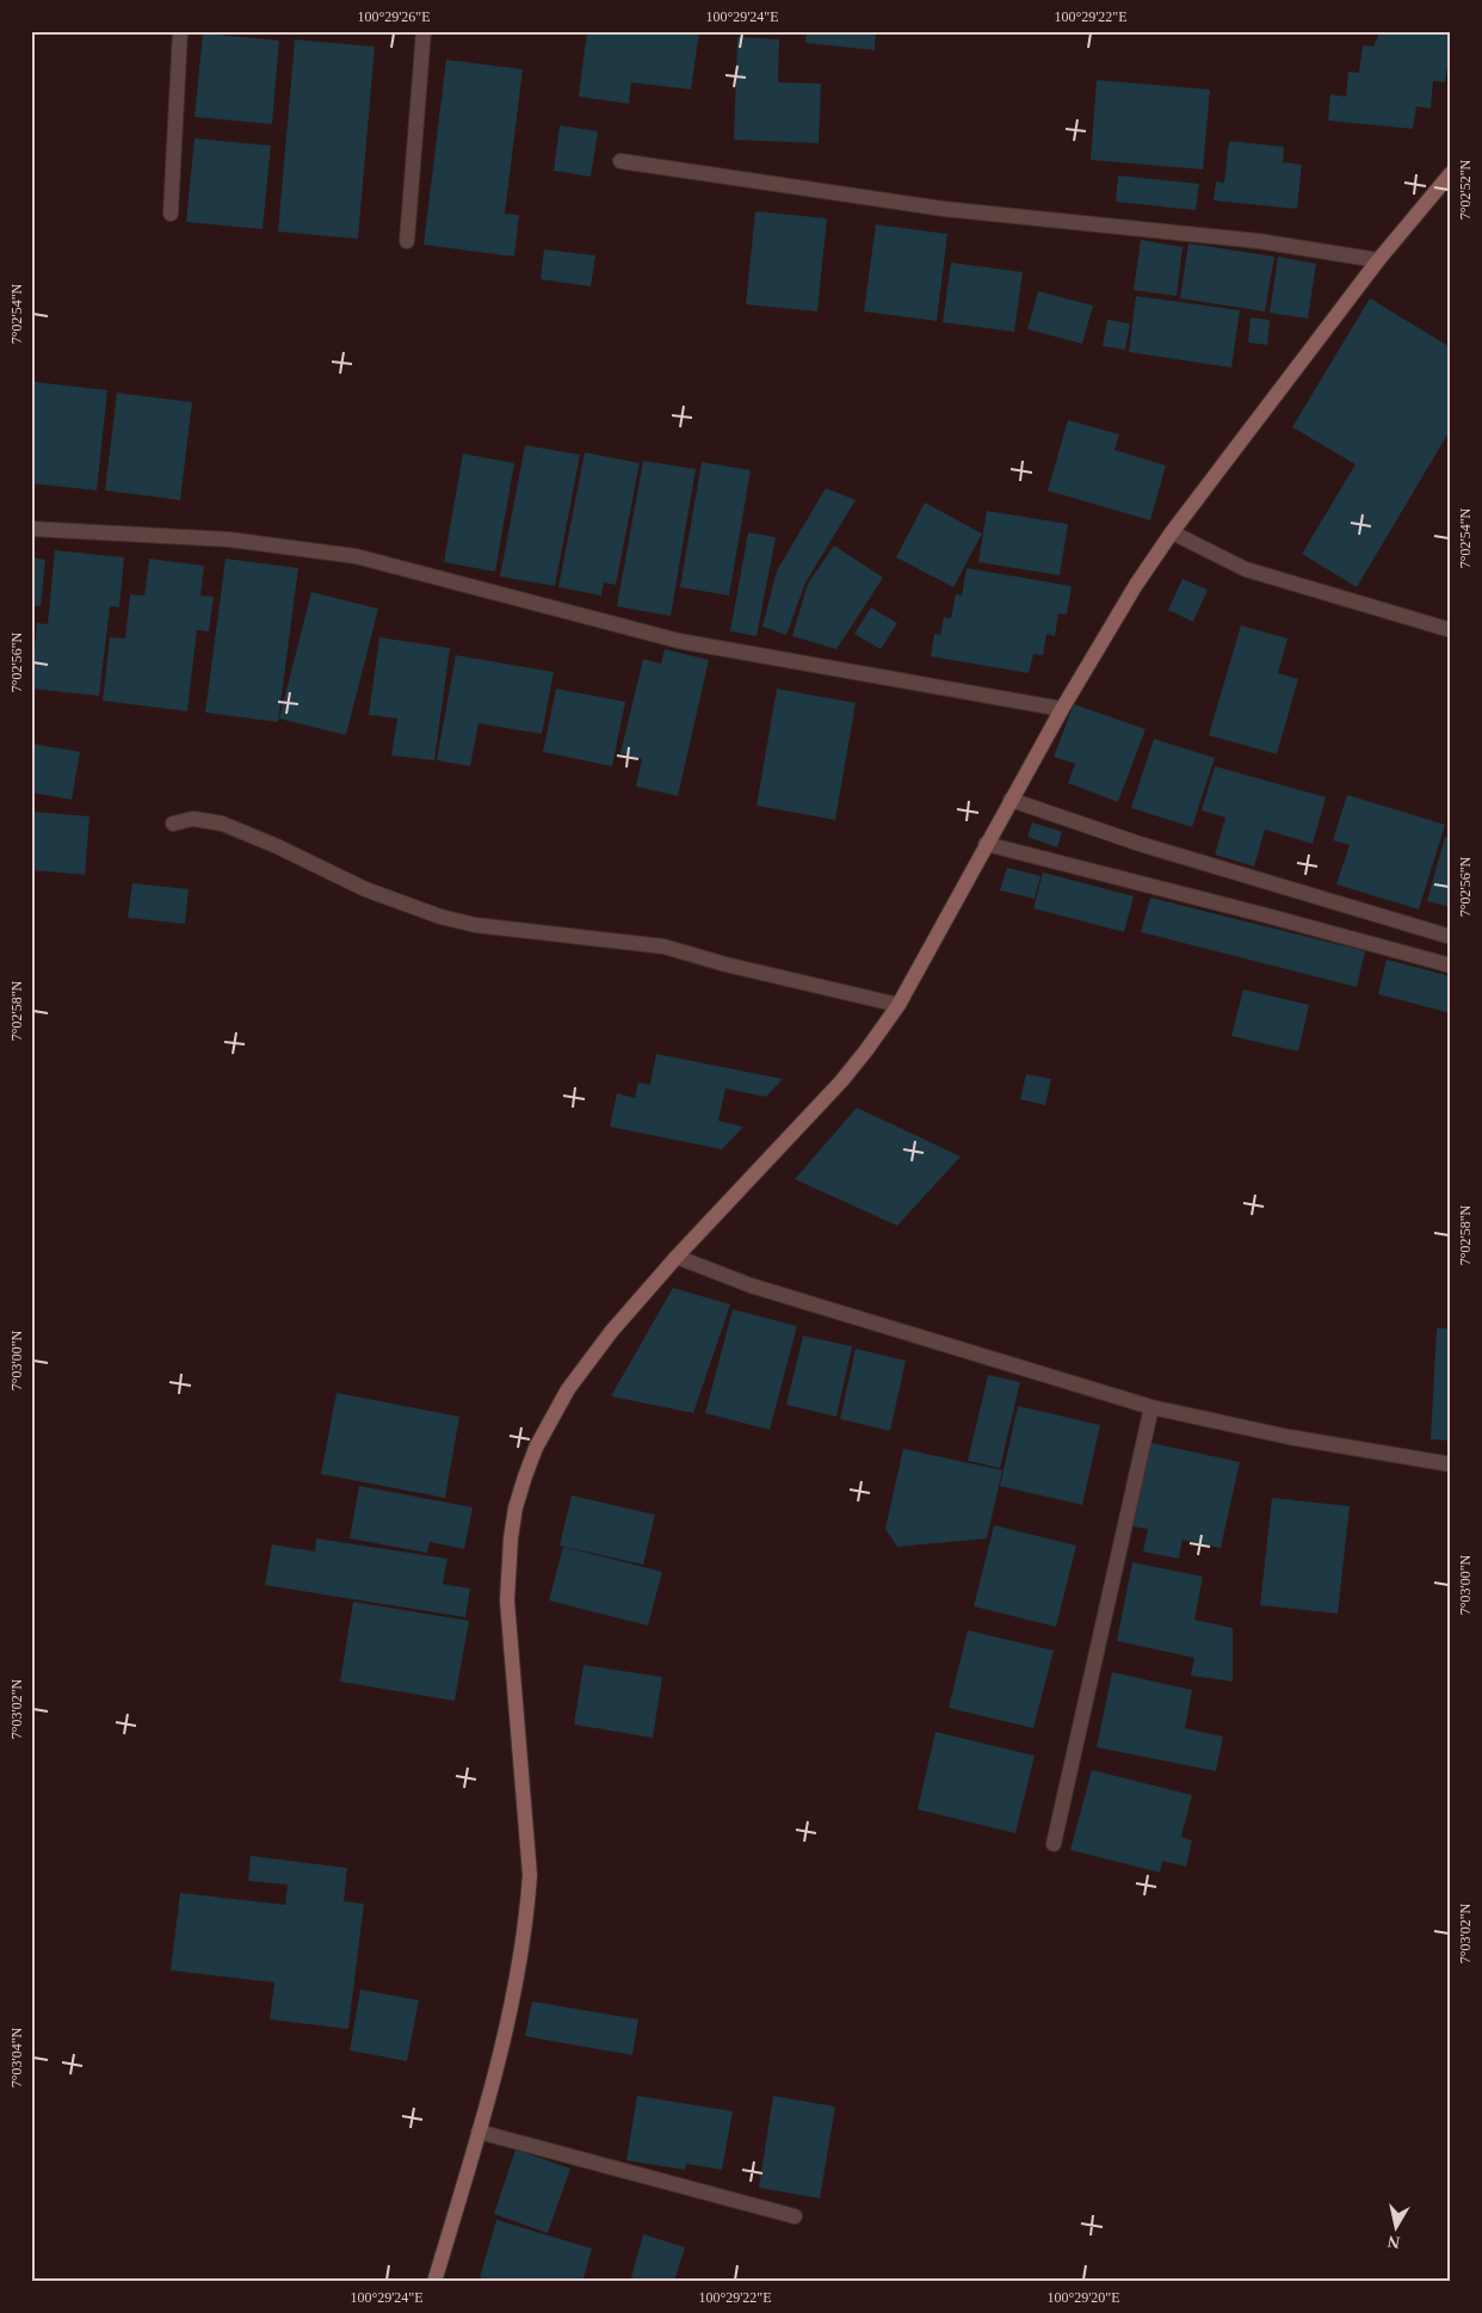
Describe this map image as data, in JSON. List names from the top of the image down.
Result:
{
  "north": "bottom",
  "coordinates": [
    "100°29'26\"E",
    "100°29'24\"E",
    "100°29'22\"E",
    "7°02'52\"N",
    "7°02'54\"N",
    "7°02'56\"N",
    "7°02'58\"N",
    "7°03'00\"N",
    "7°03'02\"N",
    "7°03'04\"N",
    "100°29'20\"E"
  ]
}
